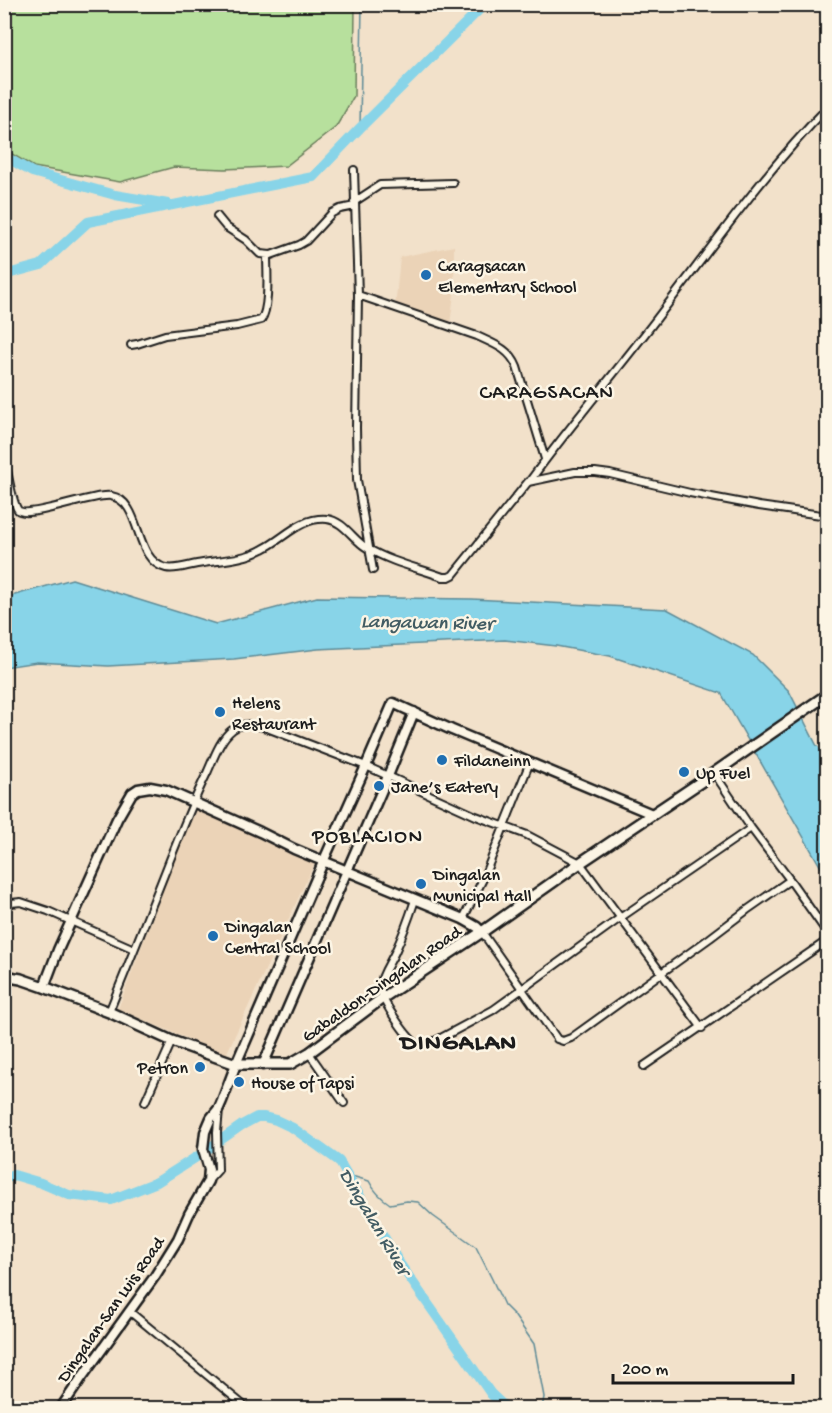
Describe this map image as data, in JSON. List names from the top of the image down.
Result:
{
  "streets": {
    "main road": ["Gabaldon-Dingalan Road"],
    "street": ["Dingalan-San Luis Road"]
  },
  "districts": ["CARAGSACAN", "POBLACION", "DINGALAN"],
  "water": ["Langawan River", "Dingalan River"],
  "places": [
    "Caragsacan Elementary School",
    "Helens Restaurant",
    "Fildaneinn",
    "Up Fuel",
    "Jane’s Eatery",
    "Dingalan Municipal Hall",
    "Dingalan Central School",
    "Petron",
    "House of Tapsi"
  ],
  "scale_bar": "200 m"
}
